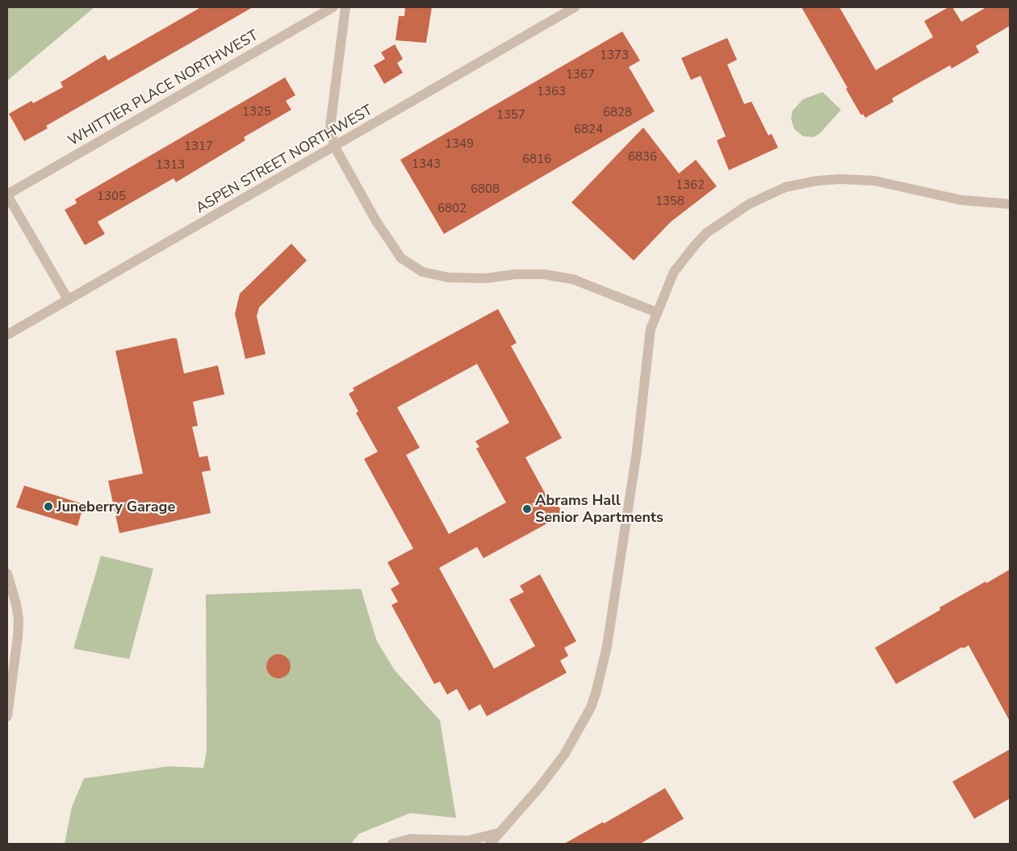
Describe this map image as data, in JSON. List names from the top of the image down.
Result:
{
  "streets": {
    "street": ["WHITTIER PLACE NORTHWEST", "ASPEN STREET NORTHWEST"]
  },
  "places": ["Juneberry Garage", "Abrams Hall Senior Apartments"],
  "house_numbers": [
    "1373",
    "1367",
    "1363",
    "1325",
    "6828",
    "1357",
    "6824",
    "1349",
    "1317",
    "6836",
    "6816",
    "1343",
    "1313",
    "1362",
    "6808",
    "1305",
    "1358",
    "6802"
  ]
}
